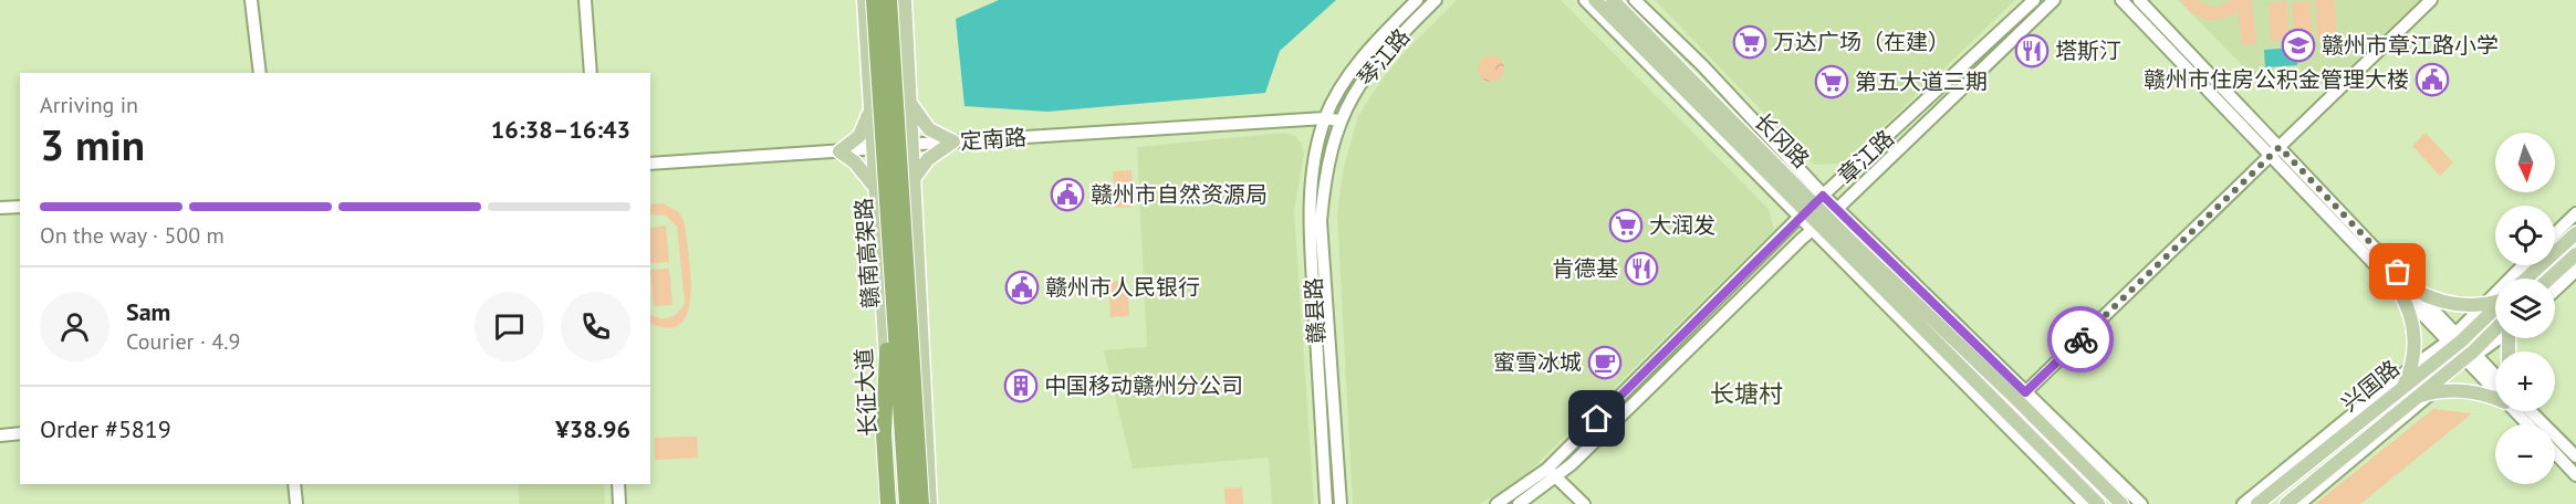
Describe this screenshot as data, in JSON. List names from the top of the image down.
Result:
{
  "streets": {
    "highway": ["赣南高架路"],
    "main road": [
      "琴江路",
      "定南路",
      "长冈路",
      "章江路",
      "赣县路",
      "兴国路",
      "长征大道"
    ]
  },
  "crossings": [
    ["琴江路", "定南路"],
    ["琴江路", "赣县路"],
    ["定南路", "赣县路"],
    ["定南路", "长征大道"],
    ["长冈路", "章江路"]
  ],
  "districts": ["长塘村"],
  "places": {
    "supermarket": ["万达广场（在建）", "第五大道三期", "大润发"],
    "school or university": ["赣州市章江路小学"],
    "restaurant": ["塔斯汀", "肯德基"],
    "public building": ["赣州市住房公积金管理大楼", "赣州市自然资源局", "赣州市人民银行"],
    "cafe": ["蜜雪冰城"],
    "building": ["中国移动赣州分公司"]
  },
  "north": "bottom",
  "page": {
    "heading": ["3 min", "Arriving in", "16:38–16:43"],
    "panel": [
      "Sam",
      "Courier · 4.9",
      "Order #5819",
      "¥38.96"
    ],
    "map_buttons": ["+", "−"],
    "bar": "On the way · 500 m"
  }
}
